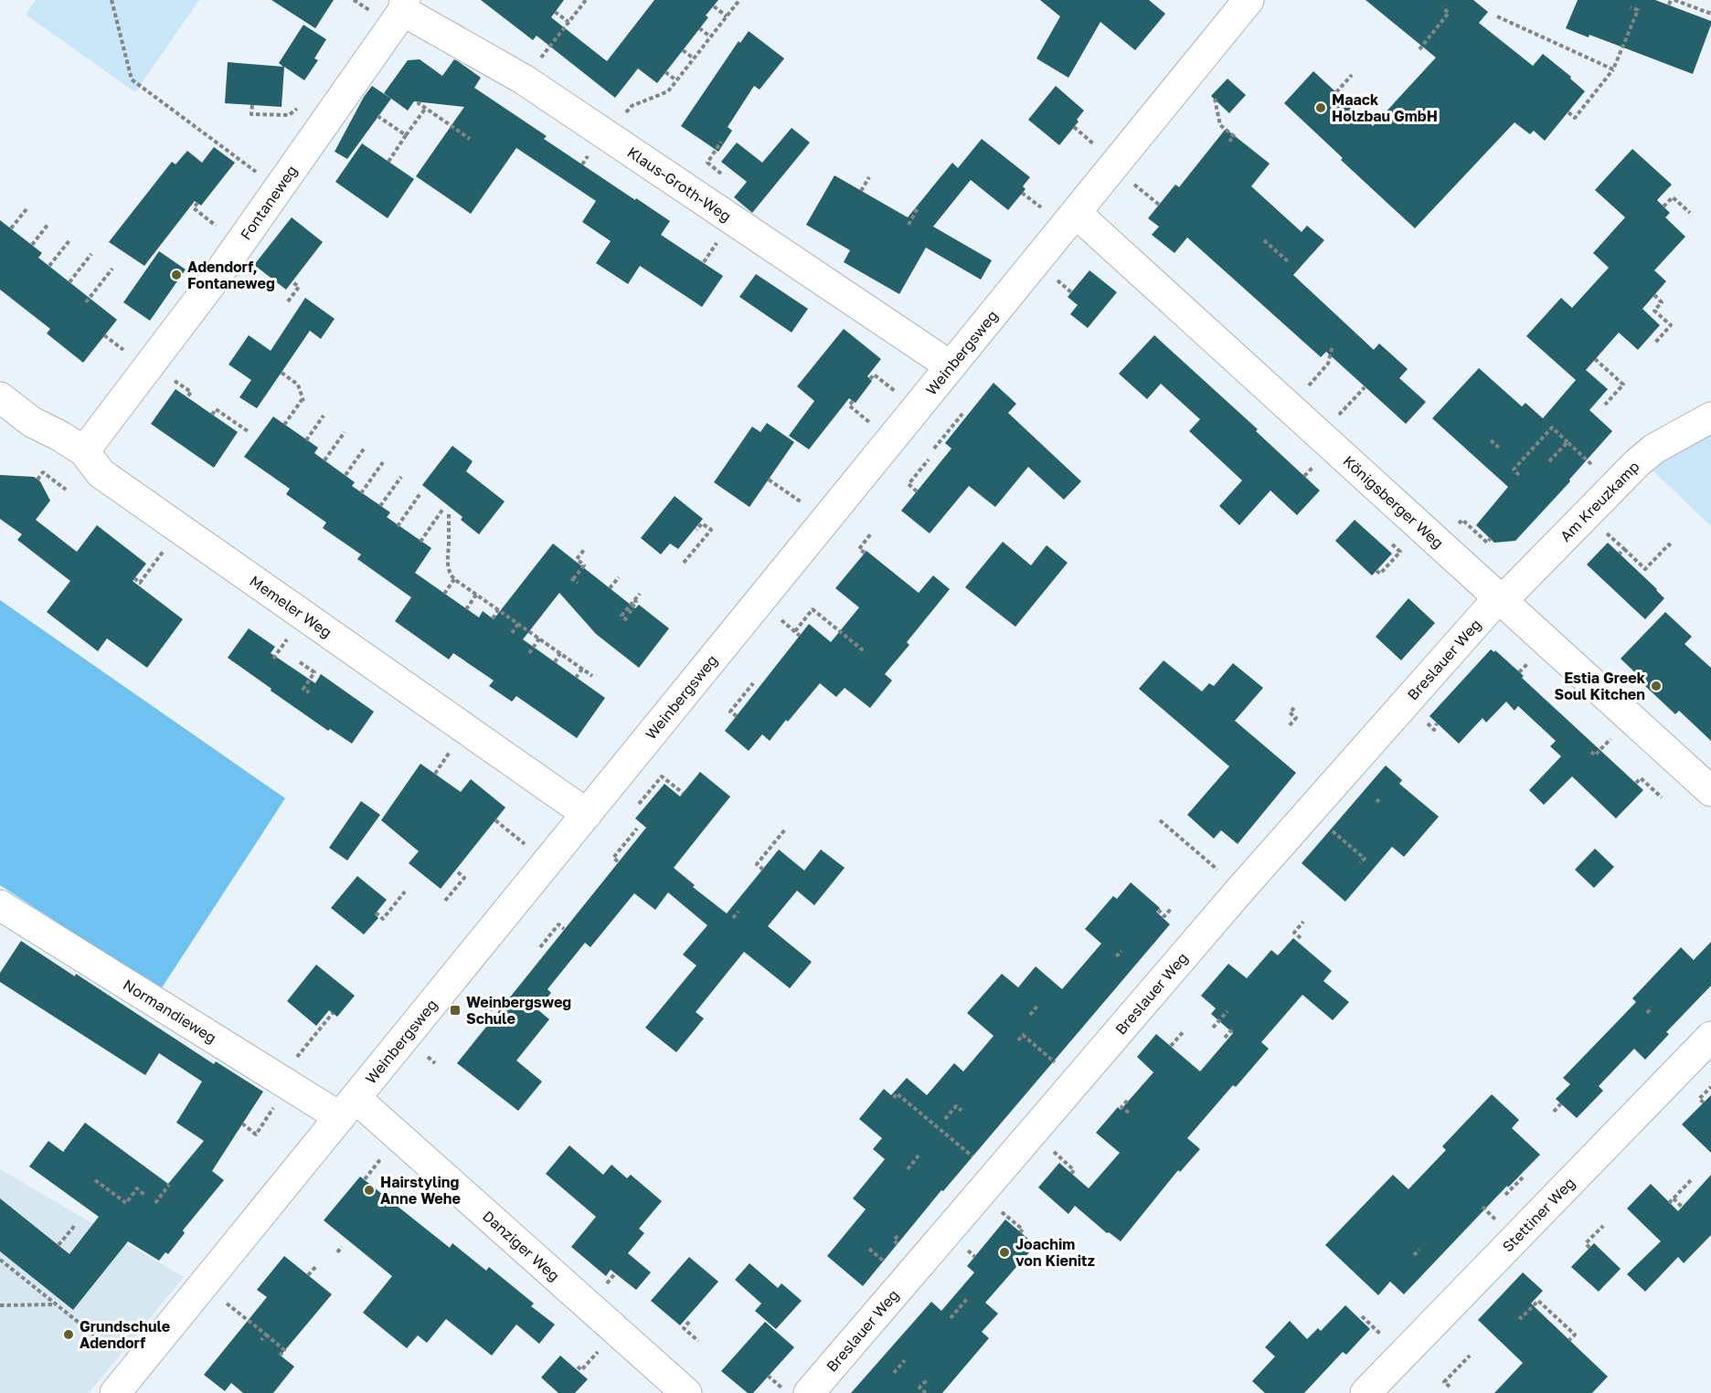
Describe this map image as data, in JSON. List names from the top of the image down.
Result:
{
  "streets": {
    "street": [
      "Klaus-Groth-Weg",
      "Fontaneweg",
      "Weinbergsweg",
      "Am Kreuzkamp",
      "Königsberger Weg",
      "Memeler Weg",
      "Breslauer Weg",
      "Normandieweg",
      "Stettiner Weg",
      "Danziger Weg"
    ]
  },
  "crossings": [
    ["Klaus-Groth-Weg", "Fontaneweg"],
    ["Klaus-Groth-Weg", "Weinbergsweg"],
    ["Fontaneweg", "Memeler Weg"],
    ["Weinbergsweg", "Königsberger Weg"],
    ["Weinbergsweg", "Memeler Weg"],
    ["Weinbergsweg", "Normandieweg"],
    ["Weinbergsweg", "Danziger Weg"],
    ["Am Kreuzkamp", "Königsberger Weg"],
    ["Am Kreuzkamp", "Breslauer Weg"],
    ["Königsberger Weg", "Breslauer Weg"],
    ["Normandieweg", "Danziger Weg"]
  ],
  "places": {
    "other": [
      "Maack Holzbau GmbH",
      "Adendorf, Fontaneweg",
      "Estia Greek Soul Kitchen",
      "Hairstyling Anne Wehe",
      "Joachim von Kienitz",
      "Grundschule Adendorf"
    ],
    "transit": ["Weinbergsweg Schule"]
  }
}
